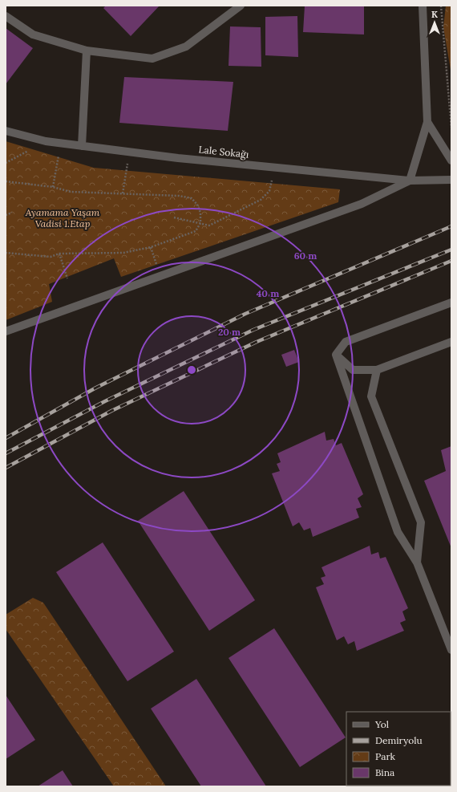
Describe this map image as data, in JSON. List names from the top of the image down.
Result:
{
  "streets": {
    "street": ["Lale Sokağı"]
  },
  "parks": ["Ayamama Yaşam Vadisi 1.Etap"],
  "legend": [
    "Yol",
    "Demiryolu",
    "Park",
    "Bina"
  ],
  "north": "top",
  "rings": ["60 m", "40 m", "20 m"]
}
